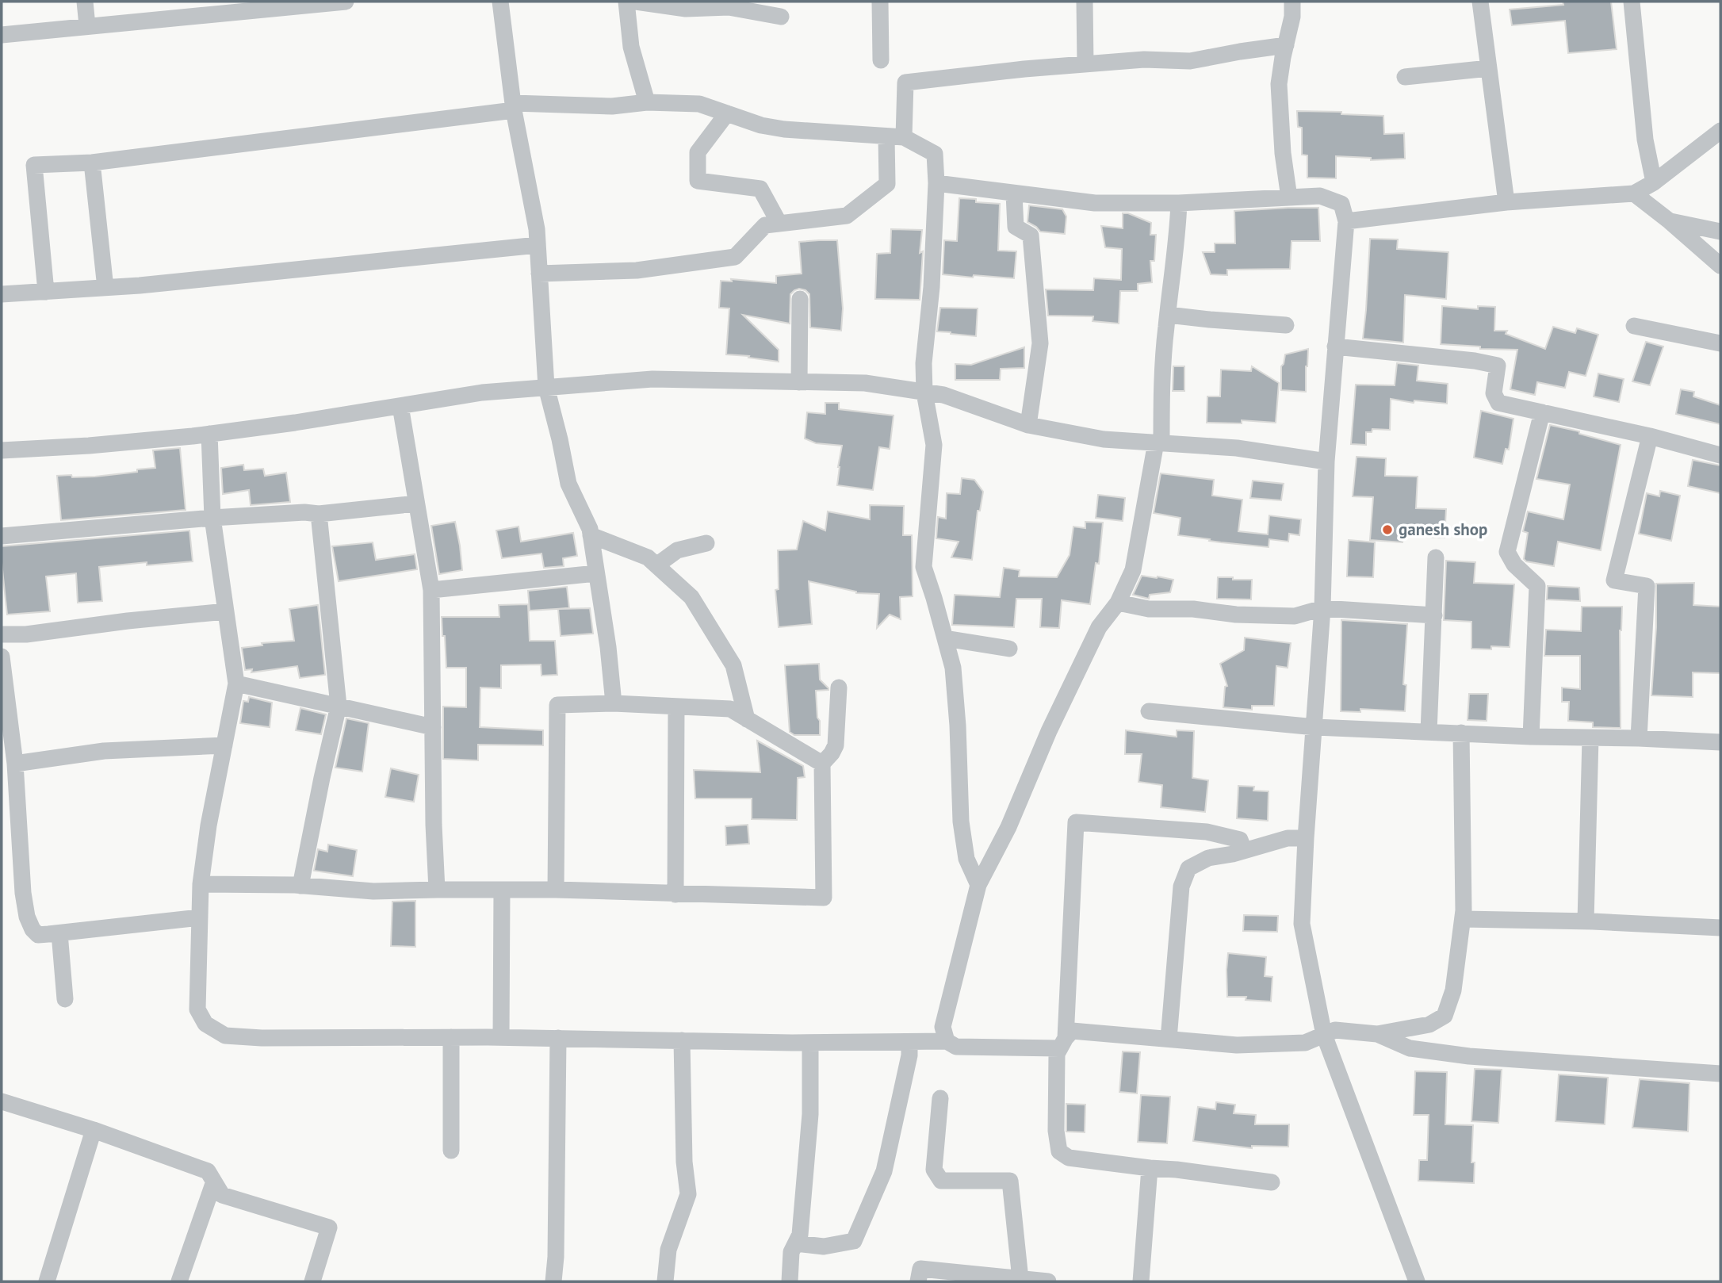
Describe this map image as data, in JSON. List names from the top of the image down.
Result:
{
  "places": ["ganesh shop"]
}
